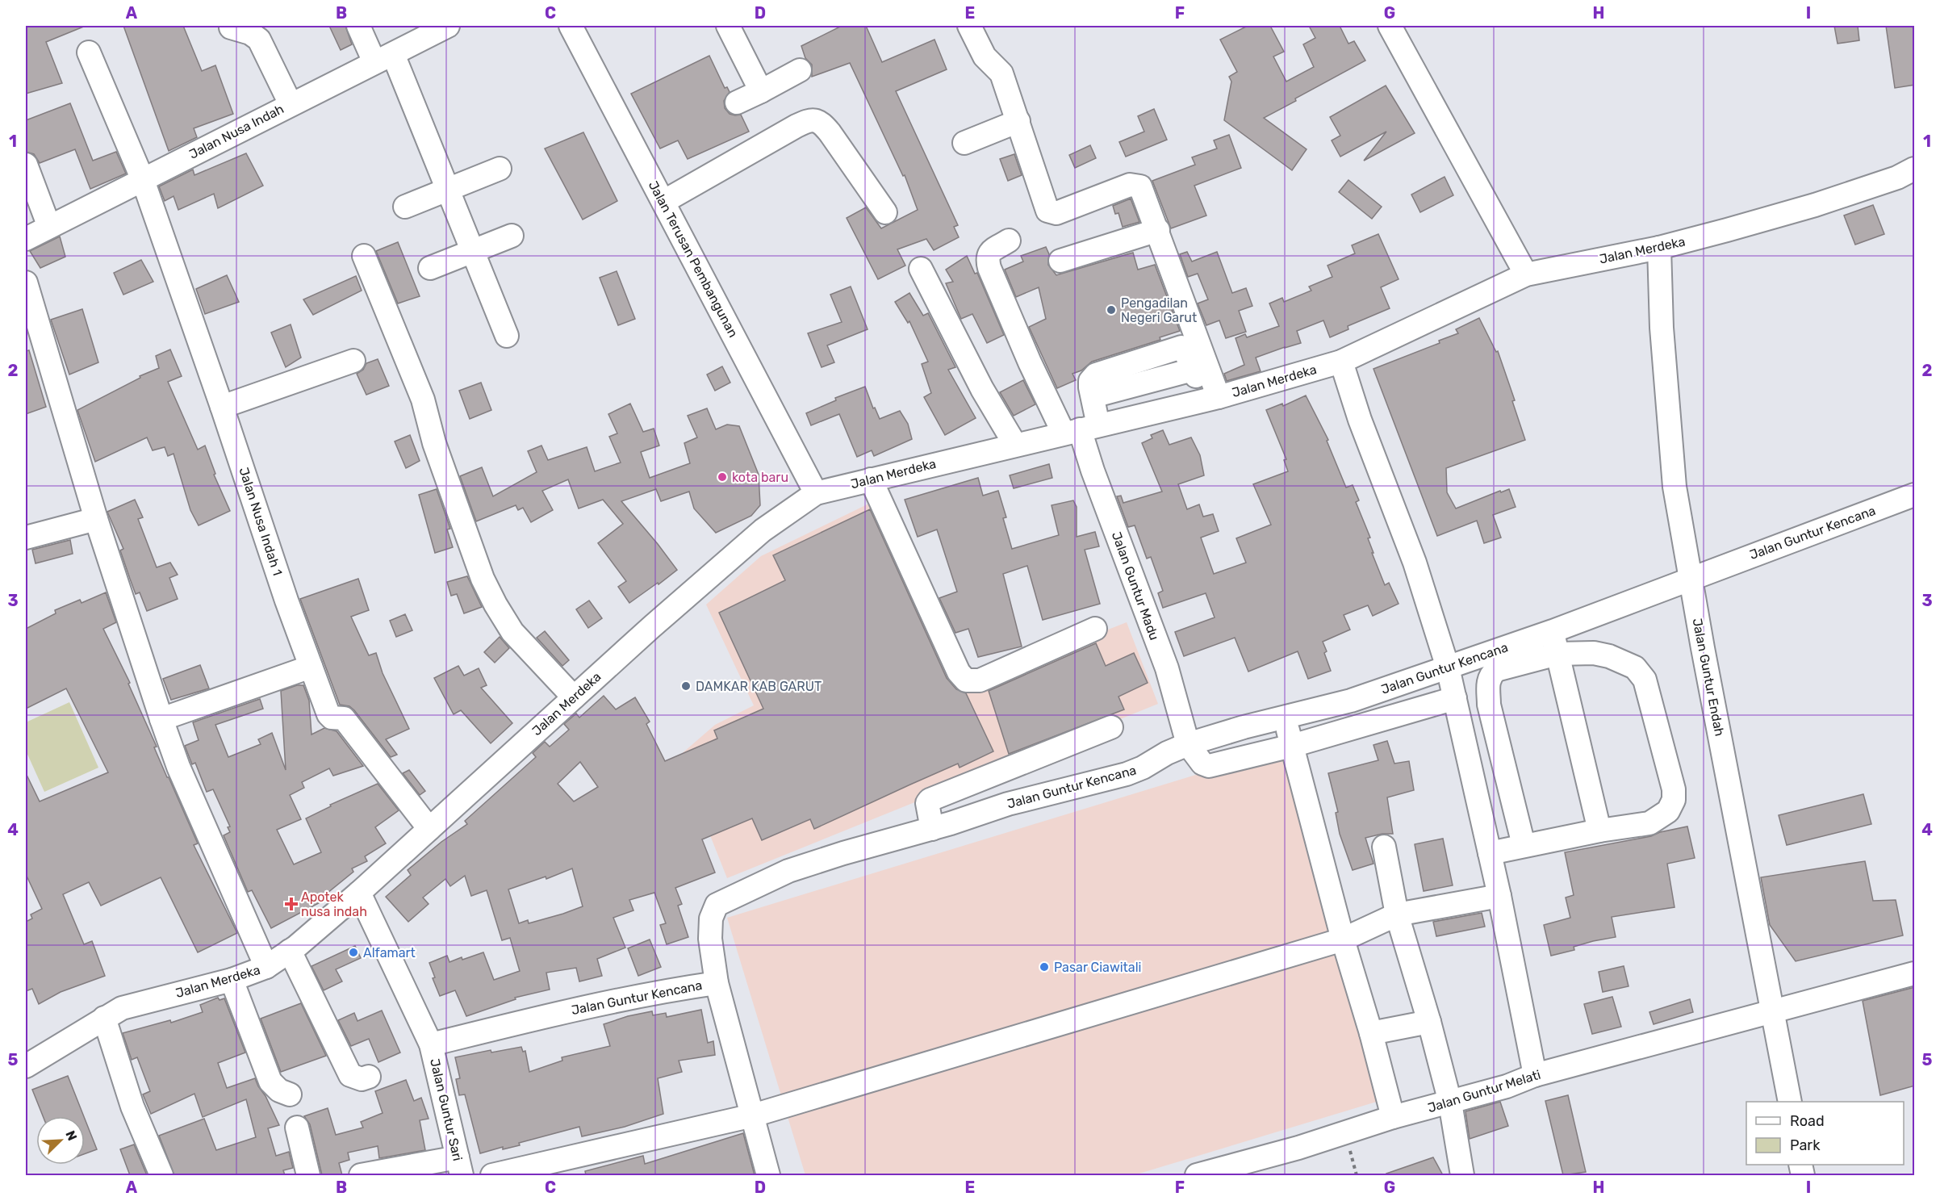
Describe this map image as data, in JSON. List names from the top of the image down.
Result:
{
  "streets": {
    "street": [
      "Jalan Nusa Indah",
      "Jalan Merdeka",
      "Jalan Terusan Pembangunan",
      "Jalan Nusa Indah 1",
      "Jalan Guntur Kencana",
      "Jalan Guntur Madu",
      "Jalan Guntur Endah",
      "Jalan Guntur Melati",
      "Jalan Guntur Sari"
    ]
  },
  "crossings": [
    ["Jalan Nusa Indah", "Jalan Nusa Indah 1"],
    ["Jalan Merdeka", "Jalan Terusan Pembangunan"],
    ["Jalan Merdeka", "Jalan Nusa Indah 1"],
    ["Jalan Merdeka", "Jalan Guntur Madu"],
    ["Jalan Merdeka", "Jalan Guntur Endah"],
    ["Jalan Merdeka", "Jalan Guntur Sari"],
    ["Jalan Guntur Kencana", "Jalan Guntur Madu"],
    ["Jalan Guntur Kencana", "Jalan Guntur Endah"],
    ["Jalan Guntur Kencana", "Jalan Guntur Sari"],
    ["Jalan Guntur Endah", "Jalan Guntur Melati"]
  ],
  "places": {
    "other": [
      "Pengadilan Negeri Garut",
      "kota baru",
      "DAMKAR KAB GARUT",
      "Alfamart",
      "Pasar Ciawitali"
    ],
    "health": ["Apotek nusa indah"]
  },
  "legend": ["Road", "Park"],
  "north": "top right",
  "grid": {
    "columns": [
      "A",
      "B",
      "C",
      "D",
      "E",
      "F",
      "G",
      "H",
      "I"
    ],
    "rows": [
      "1",
      "2",
      "3",
      "4",
      "5"
    ]
  }
}
